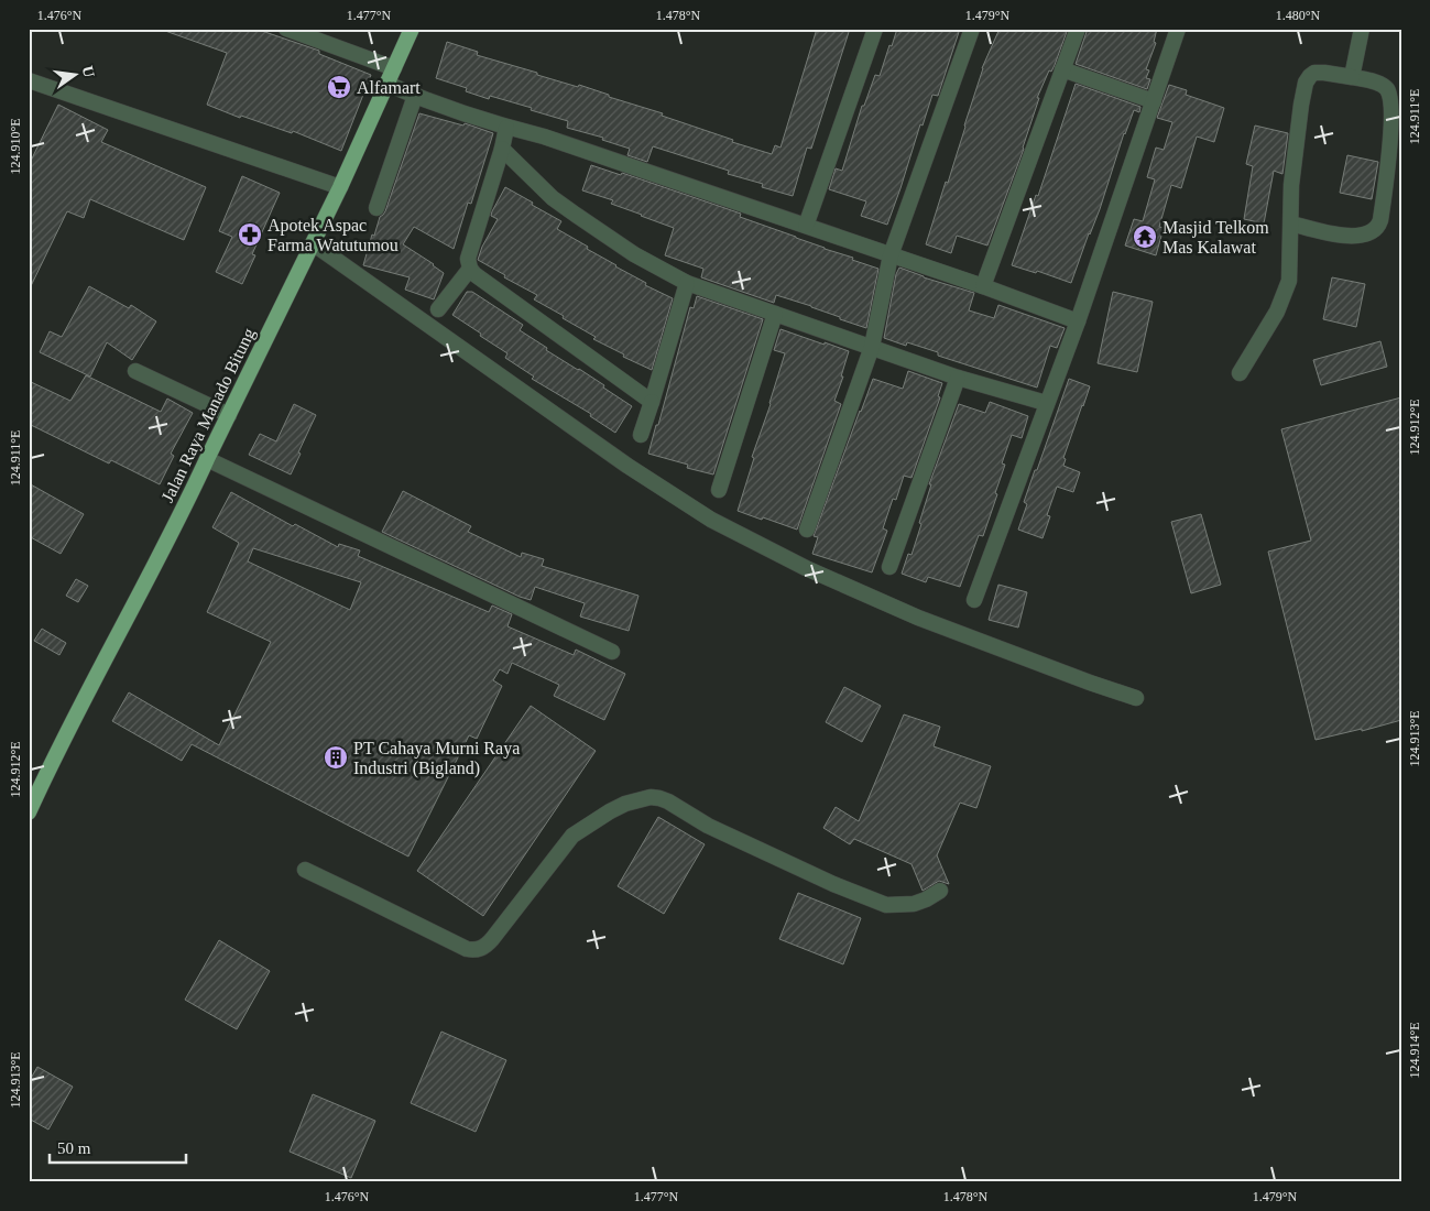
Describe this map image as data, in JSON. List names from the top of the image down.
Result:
{
  "streets": {
    "highway": ["Jalan Raya Manado Bitung"]
  },
  "places": {
    "supermarket": ["Alfamart"],
    "pharmacy": ["Apotek Aspac Farma Watutumou"],
    "temple": ["Masjid Telkom Mas Kalawat"],
    "building": ["PT Cahaya Murni Raya Industri (Bigland)"]
  },
  "scale_bar": "50 m",
  "north": "right",
  "coordinates": [
    "1.476°N",
    "1.477°N",
    "1.478°N",
    "1.479°N",
    "1.480°N",
    "124.911°E",
    "124.910°E",
    "124.912°E",
    "124.913°E",
    "124.914°E"
  ]
}
